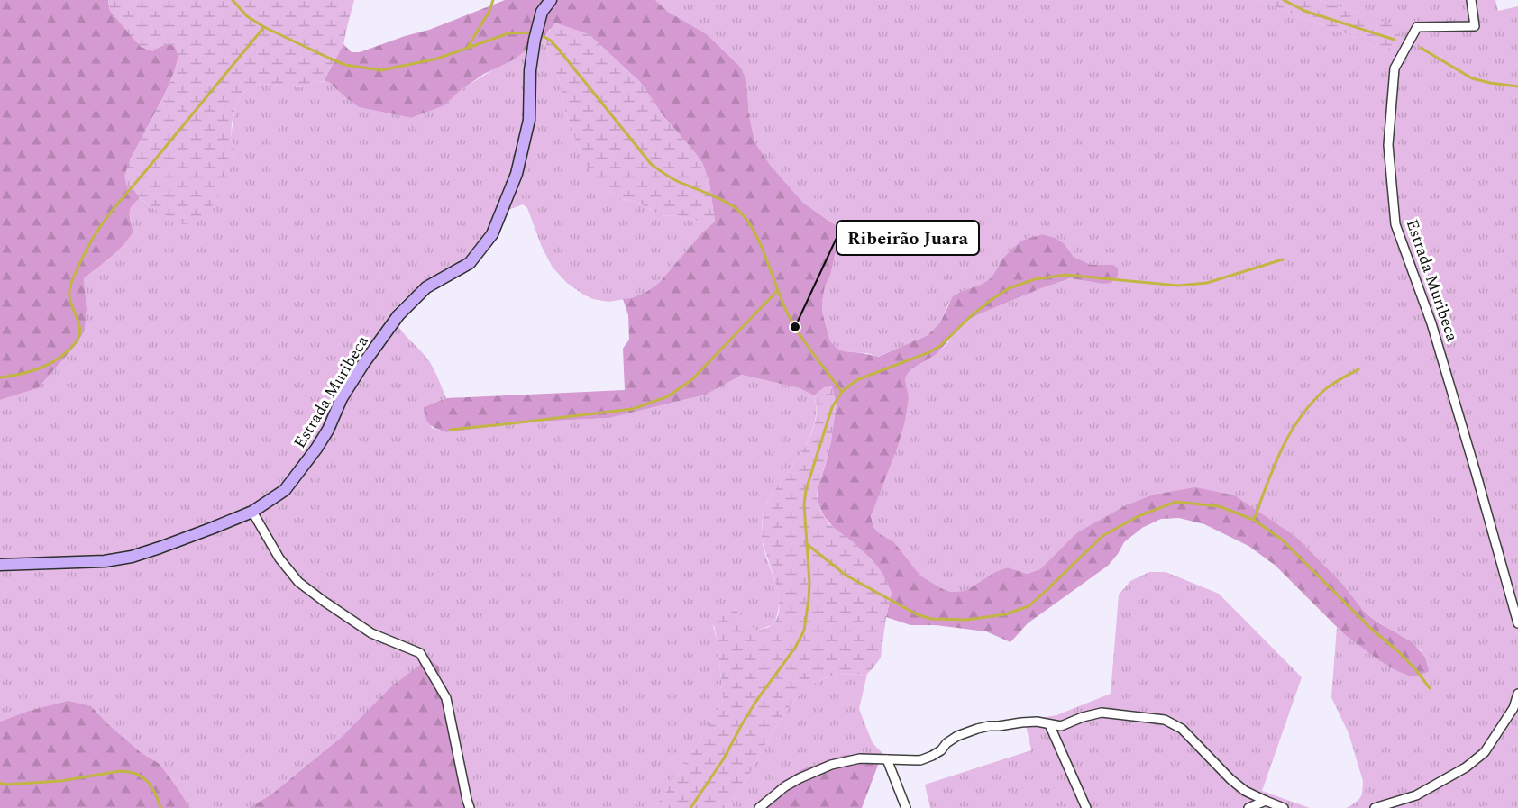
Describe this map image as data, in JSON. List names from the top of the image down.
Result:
{
  "streets": {
    "street": ["Estrada Muribeca"]
  },
  "places": ["Ribeirão Juara"]
}
